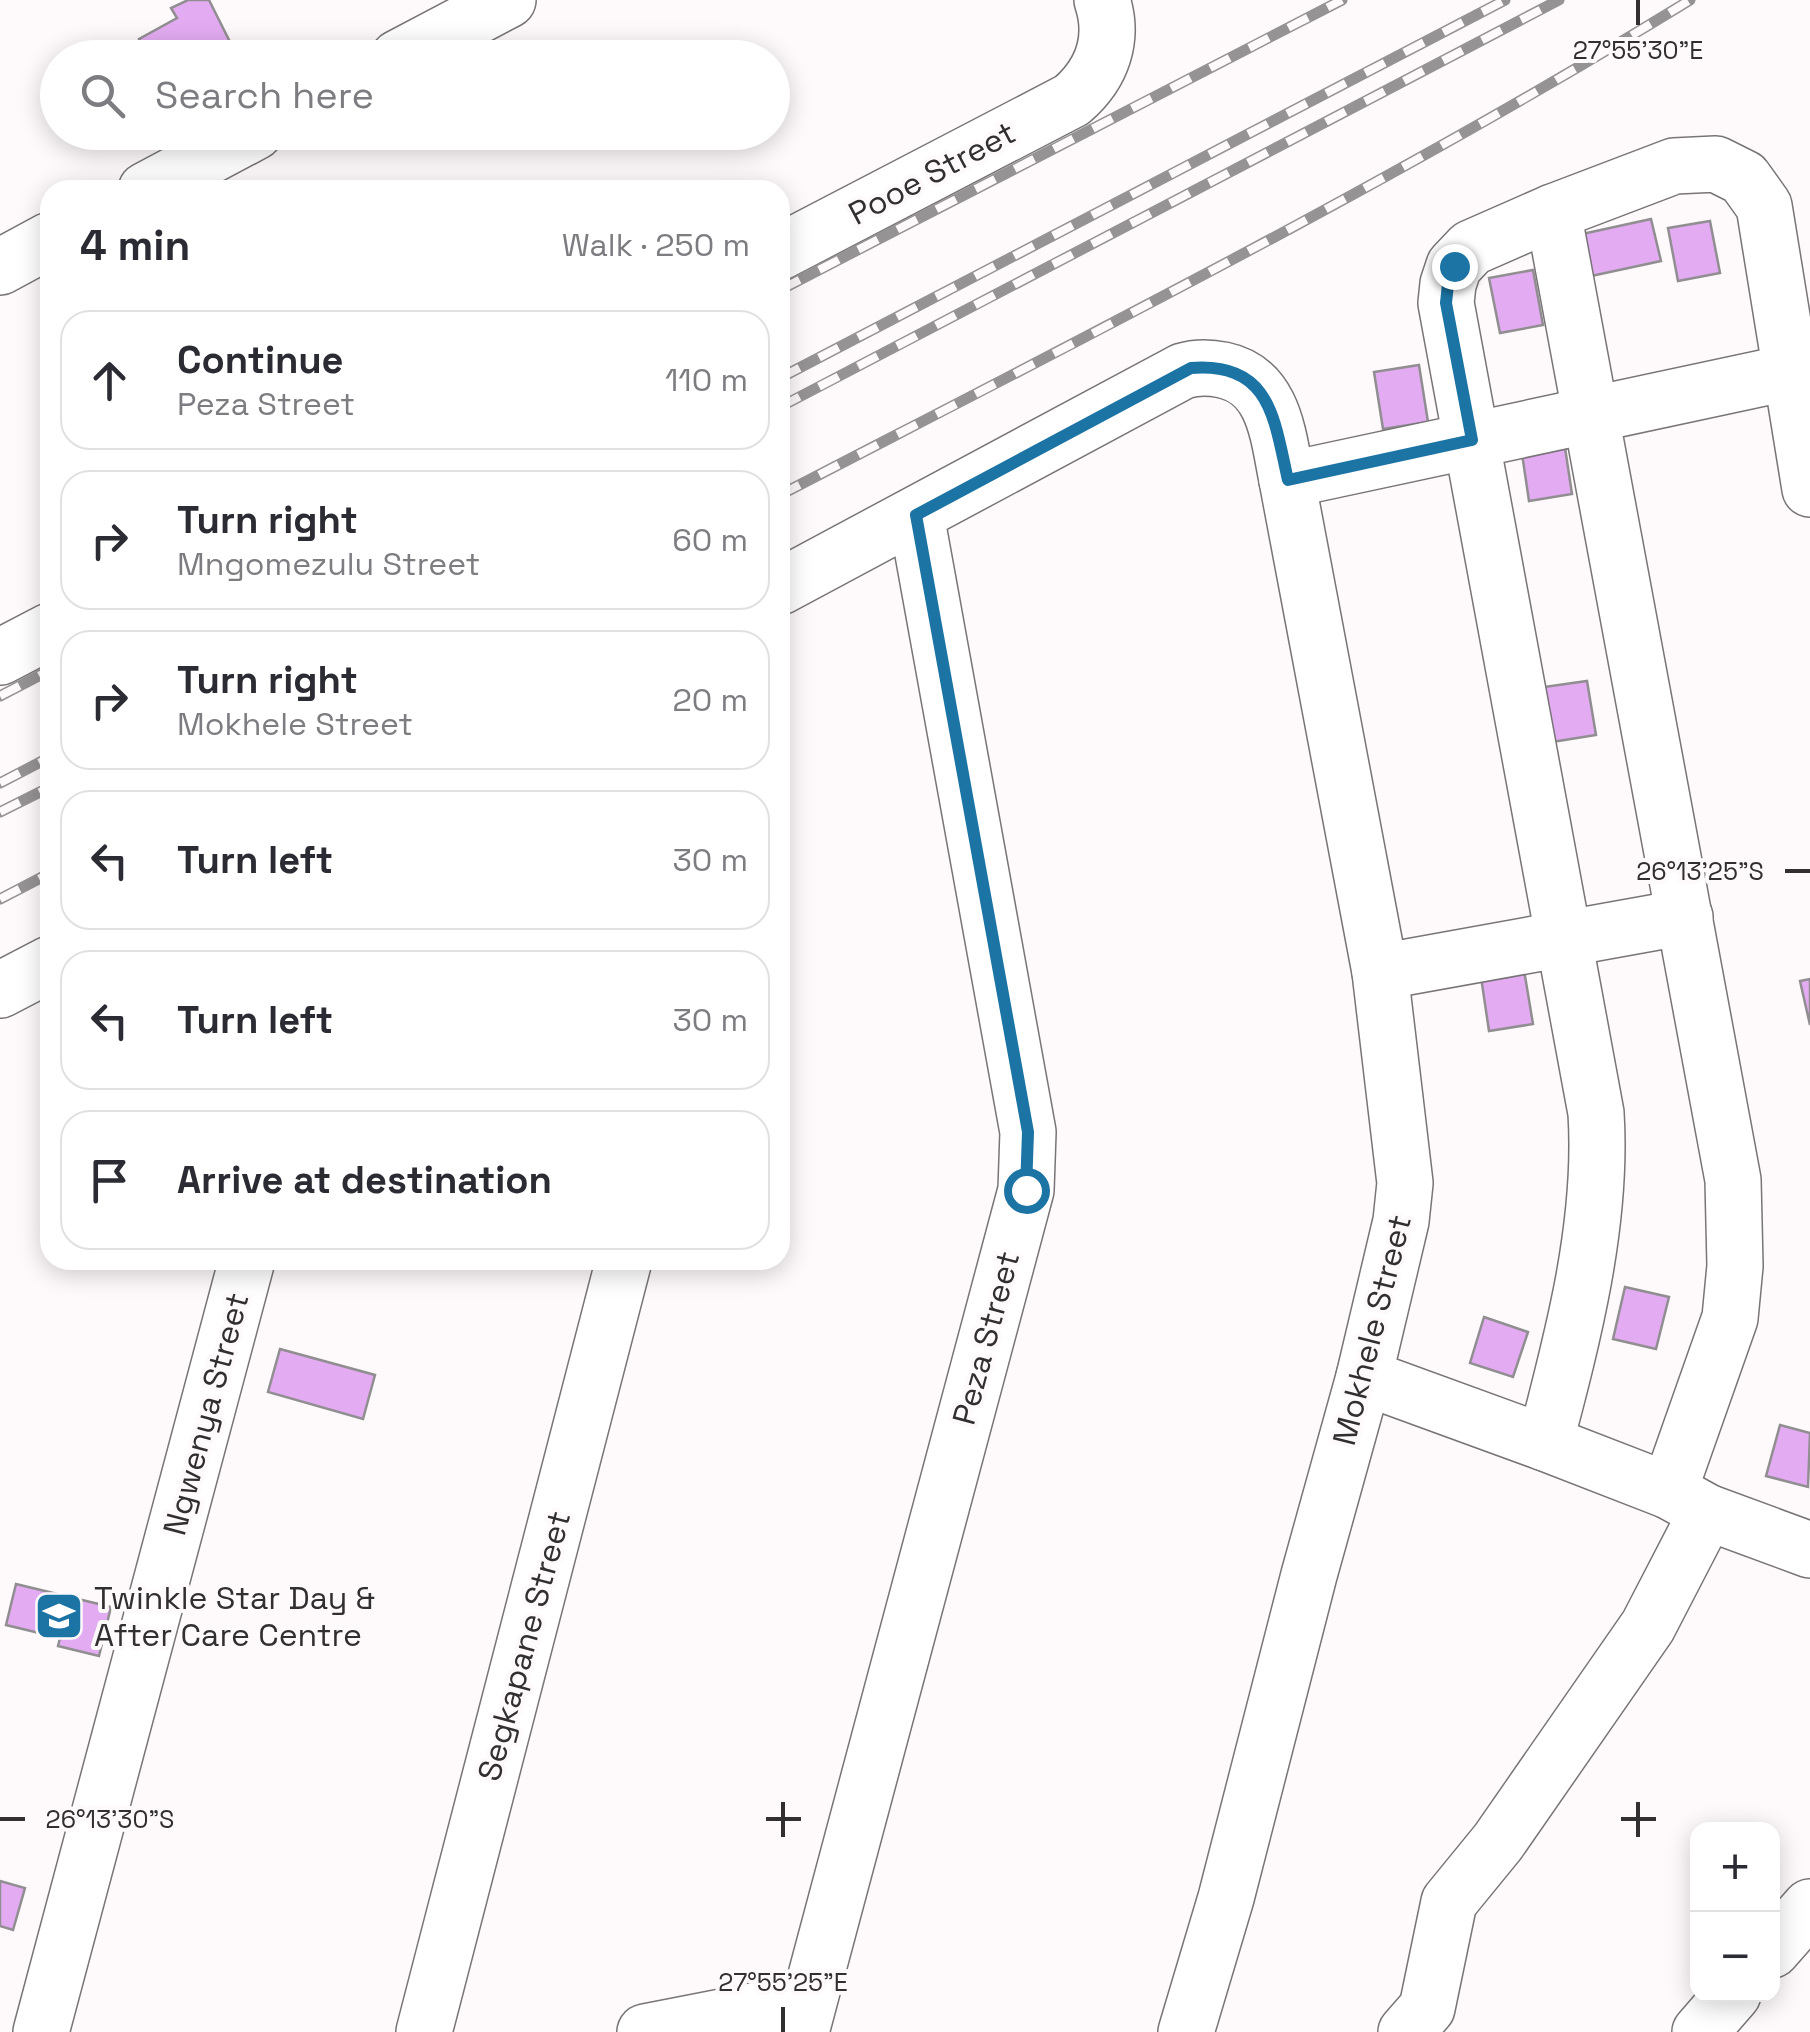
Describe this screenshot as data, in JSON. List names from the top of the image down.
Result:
{
  "streets": {
    "street": [
      "Pooe Street",
      "Mokhele Street",
      "Peza Street",
      "Ngwenya Street",
      "Segkapane Street"
    ]
  },
  "crossings": [
    ["Mokhele Street", "Peza Street"]
  ],
  "places": {
    "school or university": ["Twinkle Star Day & After Care Centre"]
  },
  "page": {
    "search": "Search here",
    "heading": ["4 min", "Walk · 250 m"],
    "list": [
      ["Continue", "Peza Street", "110 m"],
      ["Turn right", "Mngomezulu Street", "60 m"],
      ["Turn right", "Mokhele Street", "20 m"],
      ["Turn left", "30 m"],
      ["Turn left", "30 m"],
      "Arrive at destination"
    ],
    "map_buttons": ["+", "−"]
  },
  "coordinates": [
    "27°55'30\"E",
    "26°13'25\"S",
    "26°13'30\"S",
    "27°55'25\"E"
  ]
}
